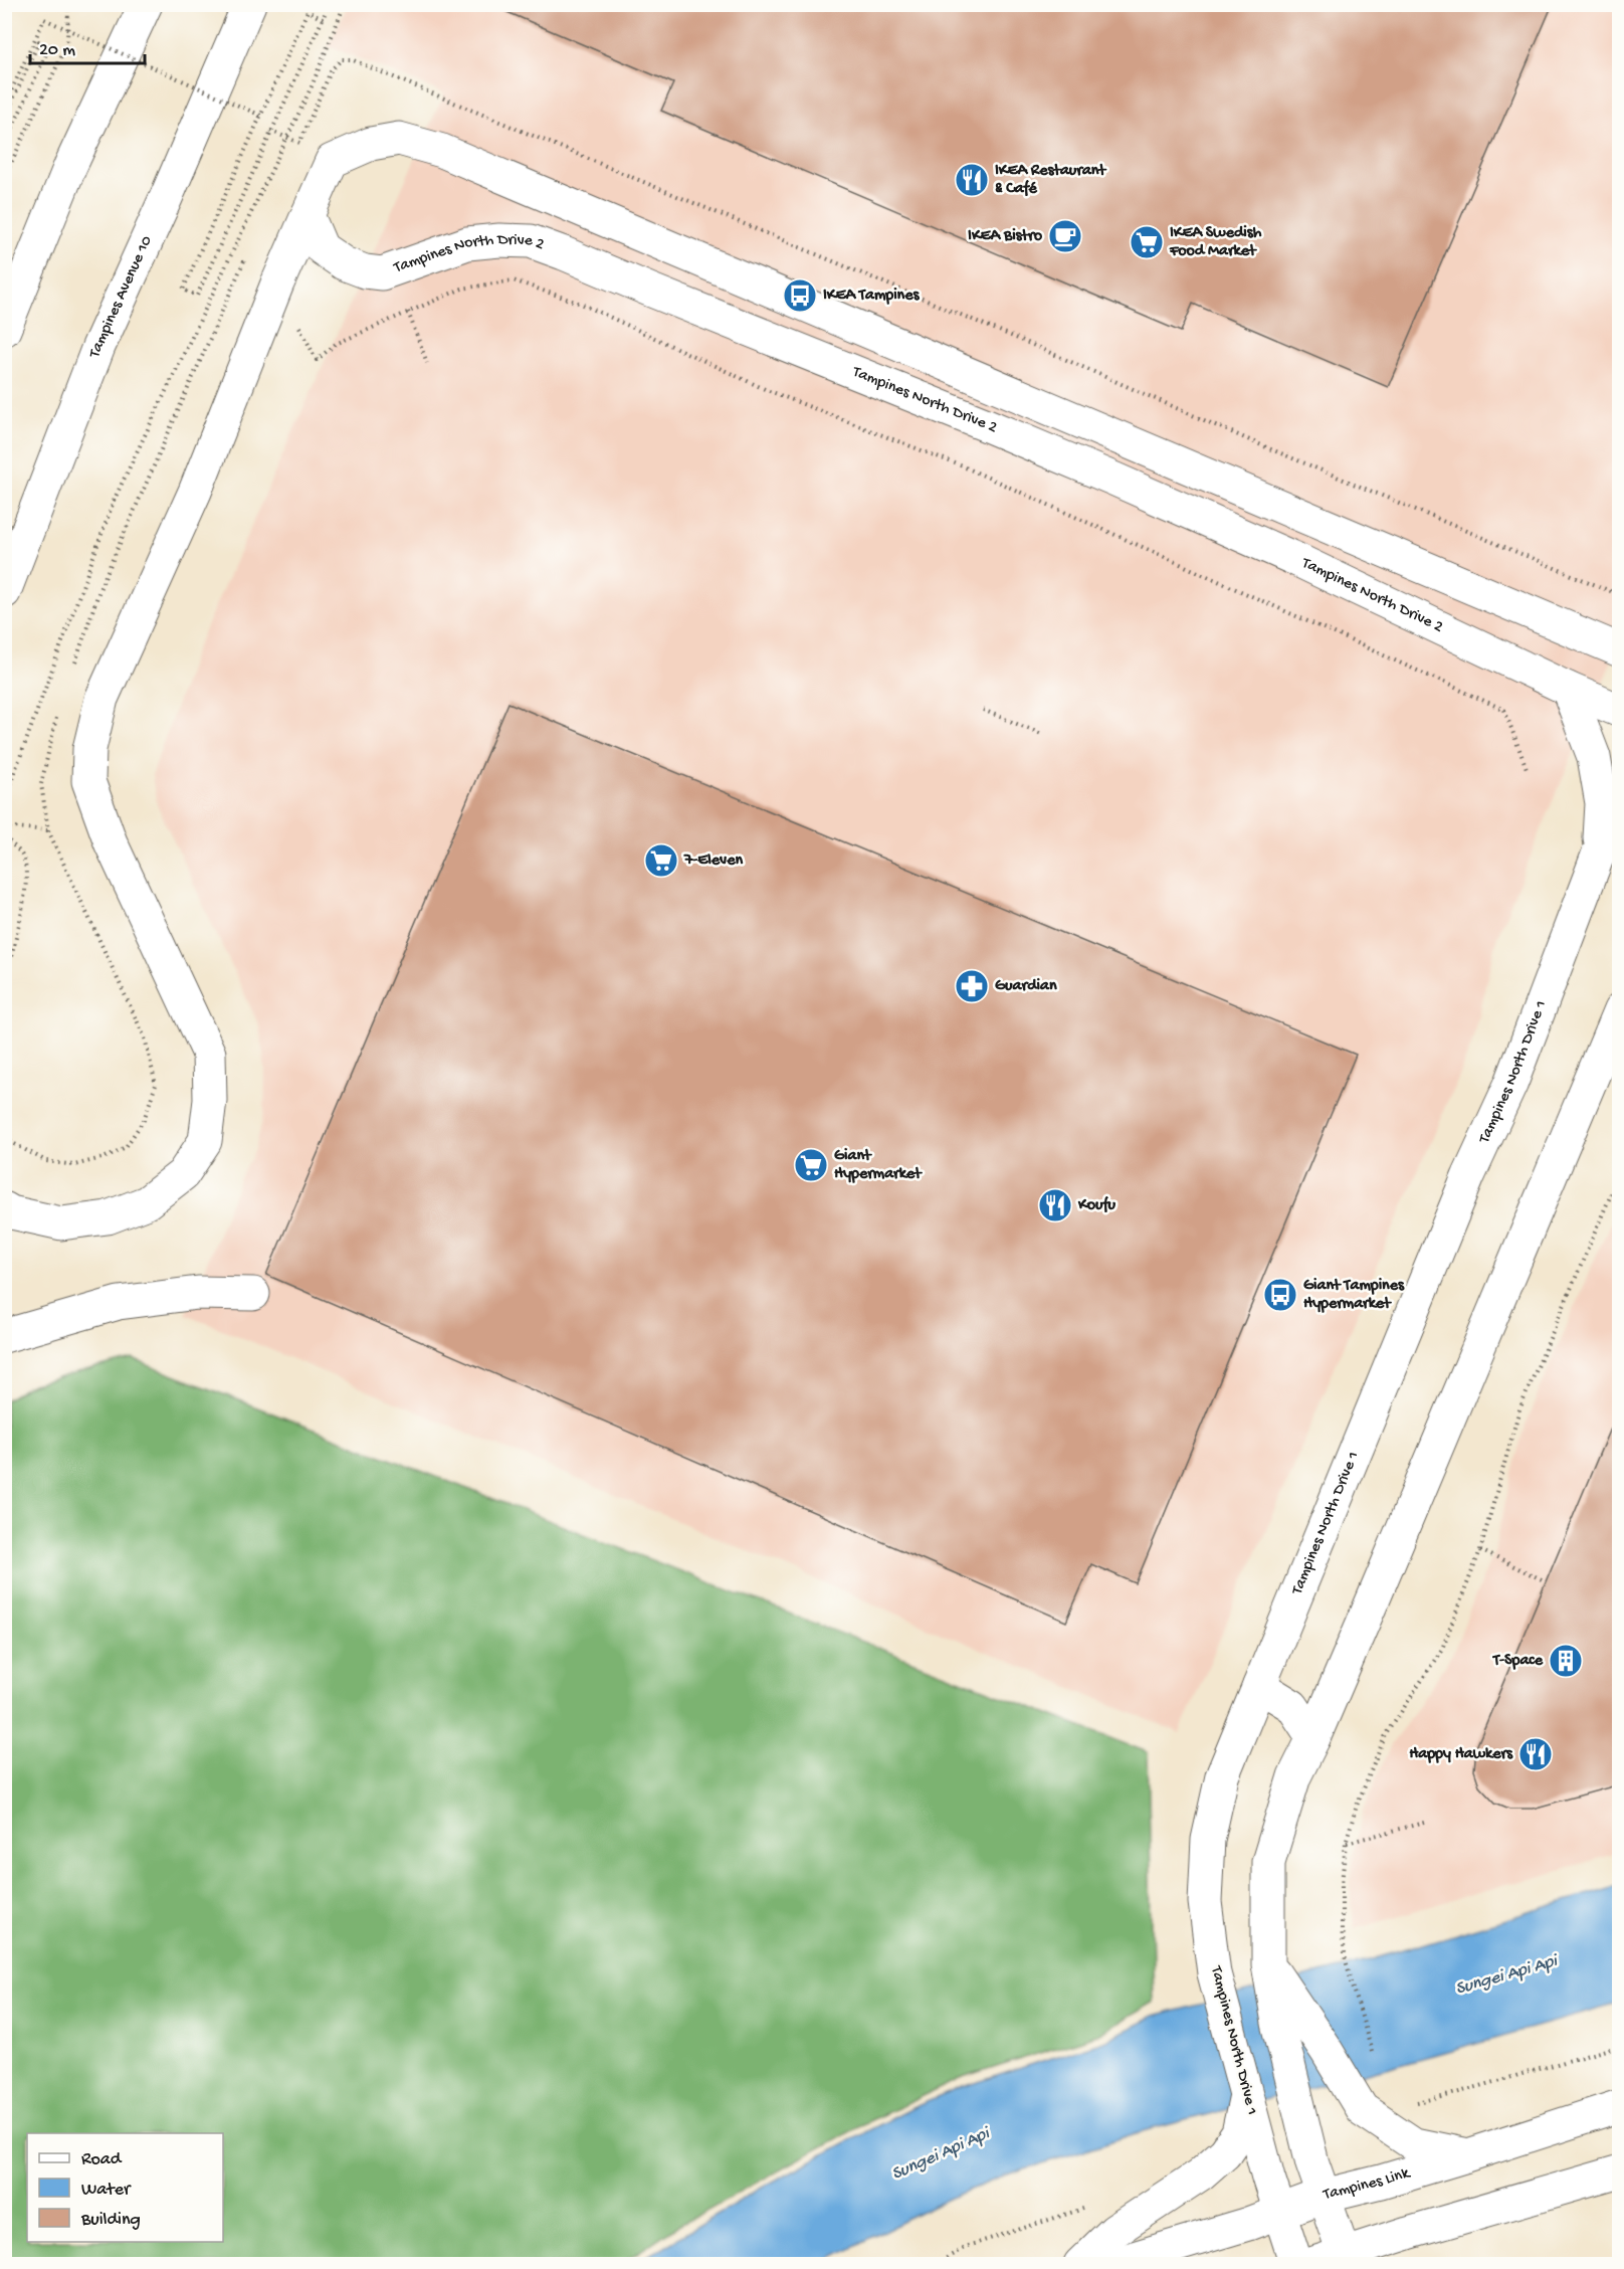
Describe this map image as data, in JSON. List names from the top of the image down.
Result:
{
  "streets": {
    "street": [
      "Tampines North Drive 2",
      "Tampines Avenue 10",
      "Tampines North Drive 1",
      "Tampines Link"
    ]
  },
  "crossings": [
    ["Tampines North Drive 1", "Tampines Link"]
  ],
  "water": ["Sungei Api Api"],
  "places": {
    "restaurant": ["IKEA Restaurant & Café", "Koufu", "Happy Hawkers"],
    "cafe": ["IKEA Bistro"],
    "supermarket": ["IKEA Swedish Food Market", "7-Eleven", "Giant Hypermarket"],
    "bus stop": ["IKEA Tampines", "Giant Tampines Hypermarket"],
    "pharmacy": ["Guardian"],
    "building": ["T-Space"]
  },
  "legend": ["Road", "Water", "Building"],
  "scale_bar": "20 m"
}
